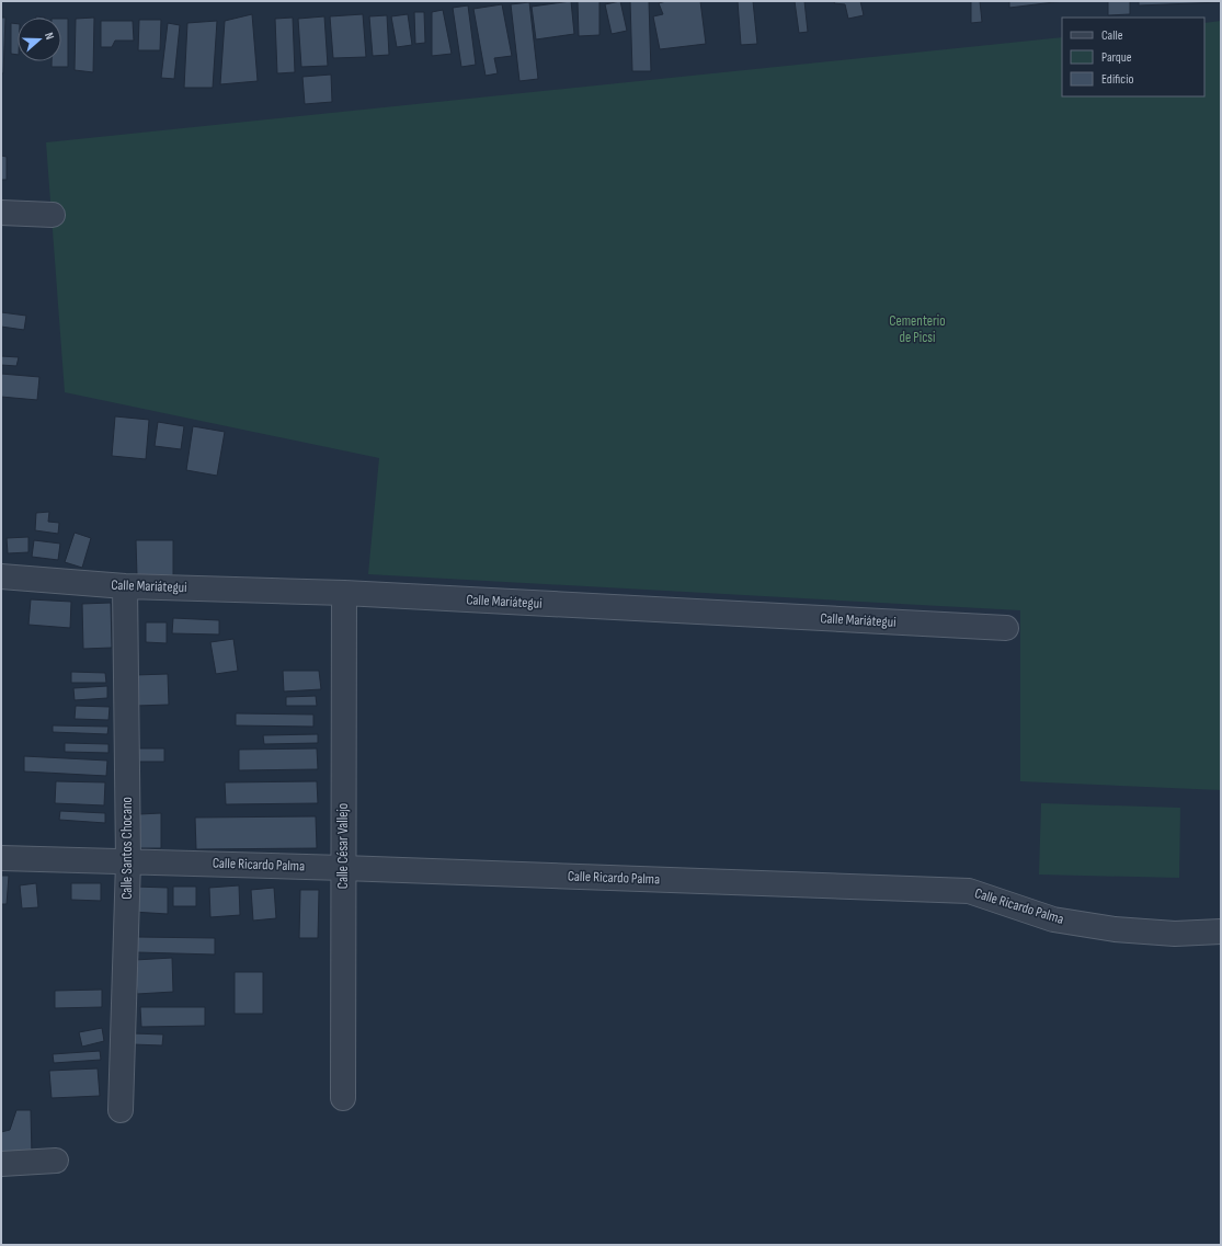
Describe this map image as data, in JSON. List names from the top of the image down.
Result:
{
  "streets": {
    "street": [
      "Calle Mariátegui",
      "Calle César Vallejo",
      "Calle Santos Chocano",
      "Calle Ricardo Palma"
    ]
  },
  "crossings": [
    ["Calle Mariátegui", "Calle César Vallejo"],
    ["Calle Mariátegui", "Calle Santos Chocano"],
    ["Calle César Vallejo", "Calle Ricardo Palma"],
    ["Calle Santos Chocano", "Calle Ricardo Palma"]
  ],
  "parks": ["Cementerio de Picsi"],
  "legend": ["Calle", "Parque", "Edificio"],
  "north": "right"
}
